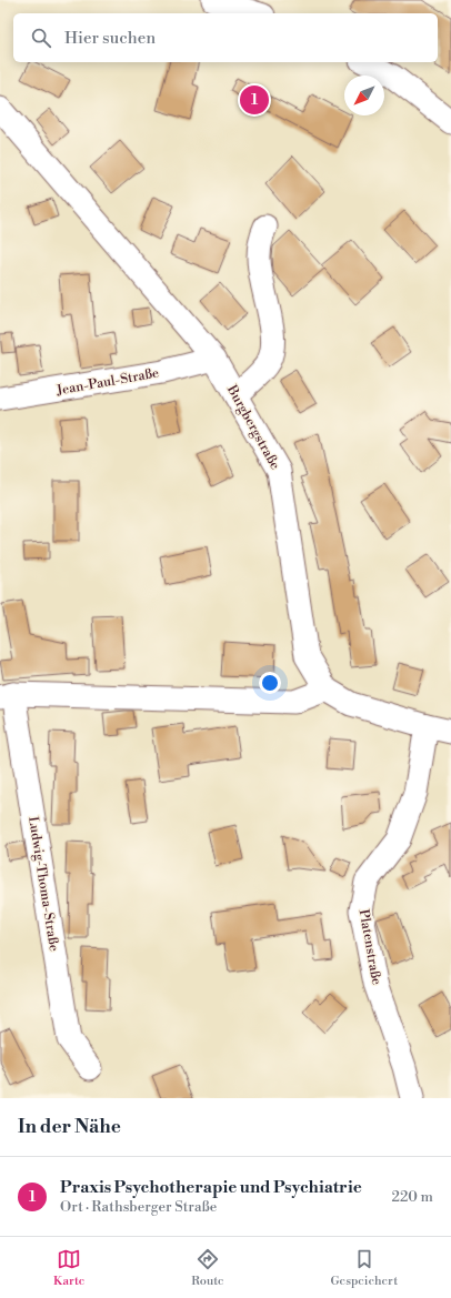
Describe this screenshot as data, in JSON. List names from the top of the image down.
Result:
{
  "streets": {
    "street": [
      "Jean-Paul-Straße",
      "Burgbergstraße",
      "Ludwig-Thoma-Straße",
      "Platenstraße"
    ]
  },
  "crossings": [
    ["Jean-Paul-Straße", "Burgbergstraße"],
    ["Burgbergstraße", "Ludwig-Thoma-Straße"],
    ["Burgbergstraße", "Platenstraße"]
  ],
  "north": "bottom left",
  "page": {
    "search": "Hier suchen",
    "pins": "1",
    "heading": "In der Nähe",
    "list": [
      {
        "mark": "1",
        "name": "Praxis Psychotherapie und Psychiatrie",
        "note": "Ort · Rathsberger Straße",
        "value": "220 m"
      }
    ],
    "nav": ["Karte", "Route", "Gespeichert"]
  }
}
